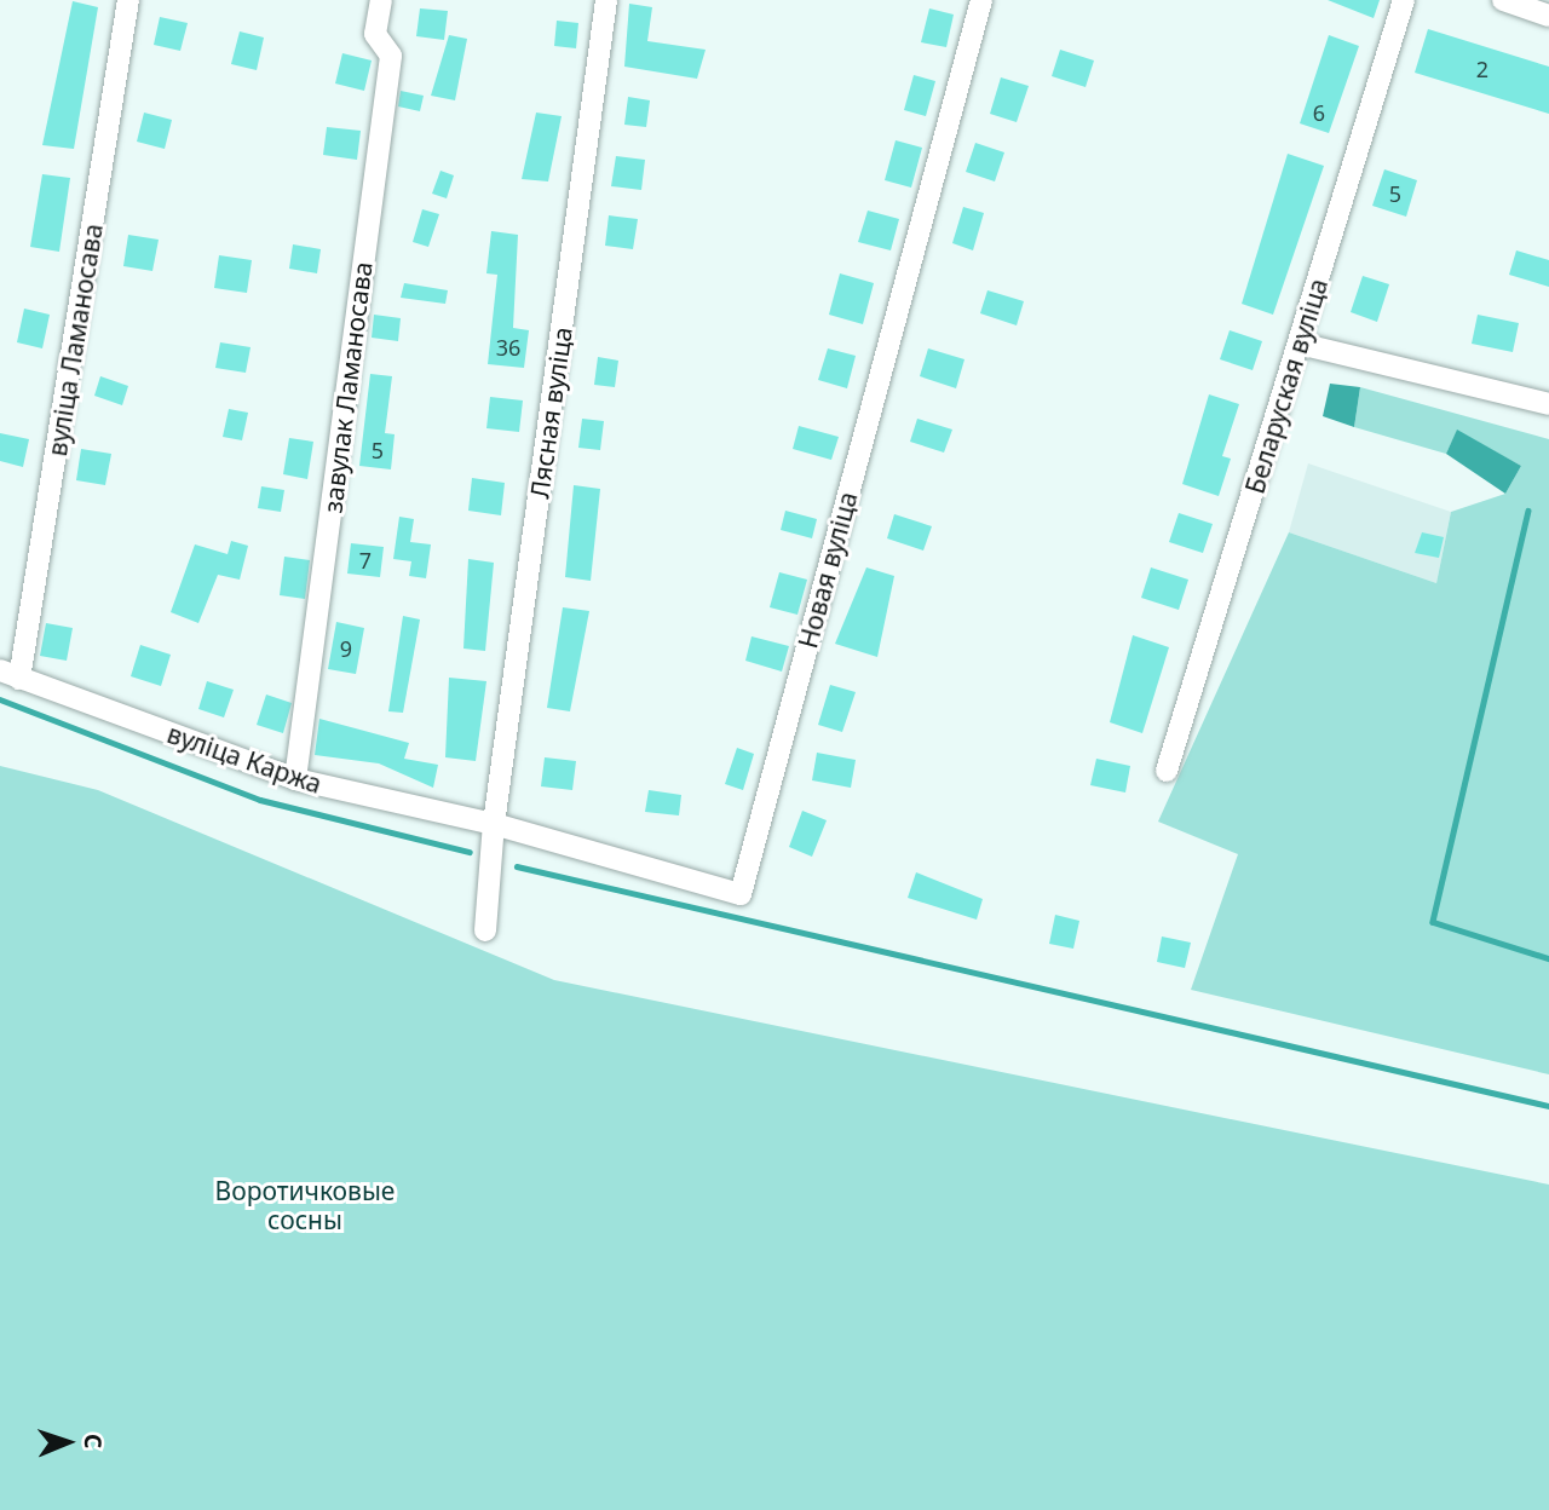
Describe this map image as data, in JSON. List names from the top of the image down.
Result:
{
  "streets": {
    "street": [
      "вуліца Ламаносава",
      "Беларуская вуліца",
      "завулак Ламаносава",
      "Лясная вуліца",
      "Новая вуліца",
      "вуліца Каржа"
    ]
  },
  "crossings": [
    ["вуліца Ламаносава", "вуліца Каржа"],
    ["завулак Ламаносава", "вуліца Каржа"],
    ["Лясная вуліца", "Новая вуліца"],
    ["Лясная вуліца", "вуліца Каржа"],
    ["Новая вуліца", "вуліца Каржа"]
  ],
  "parks": ["Воротичковые сосны"],
  "house_numbers": [
    "2",
    "6",
    "5",
    "36",
    "5",
    "7",
    "9"
  ],
  "north": "right"
}
